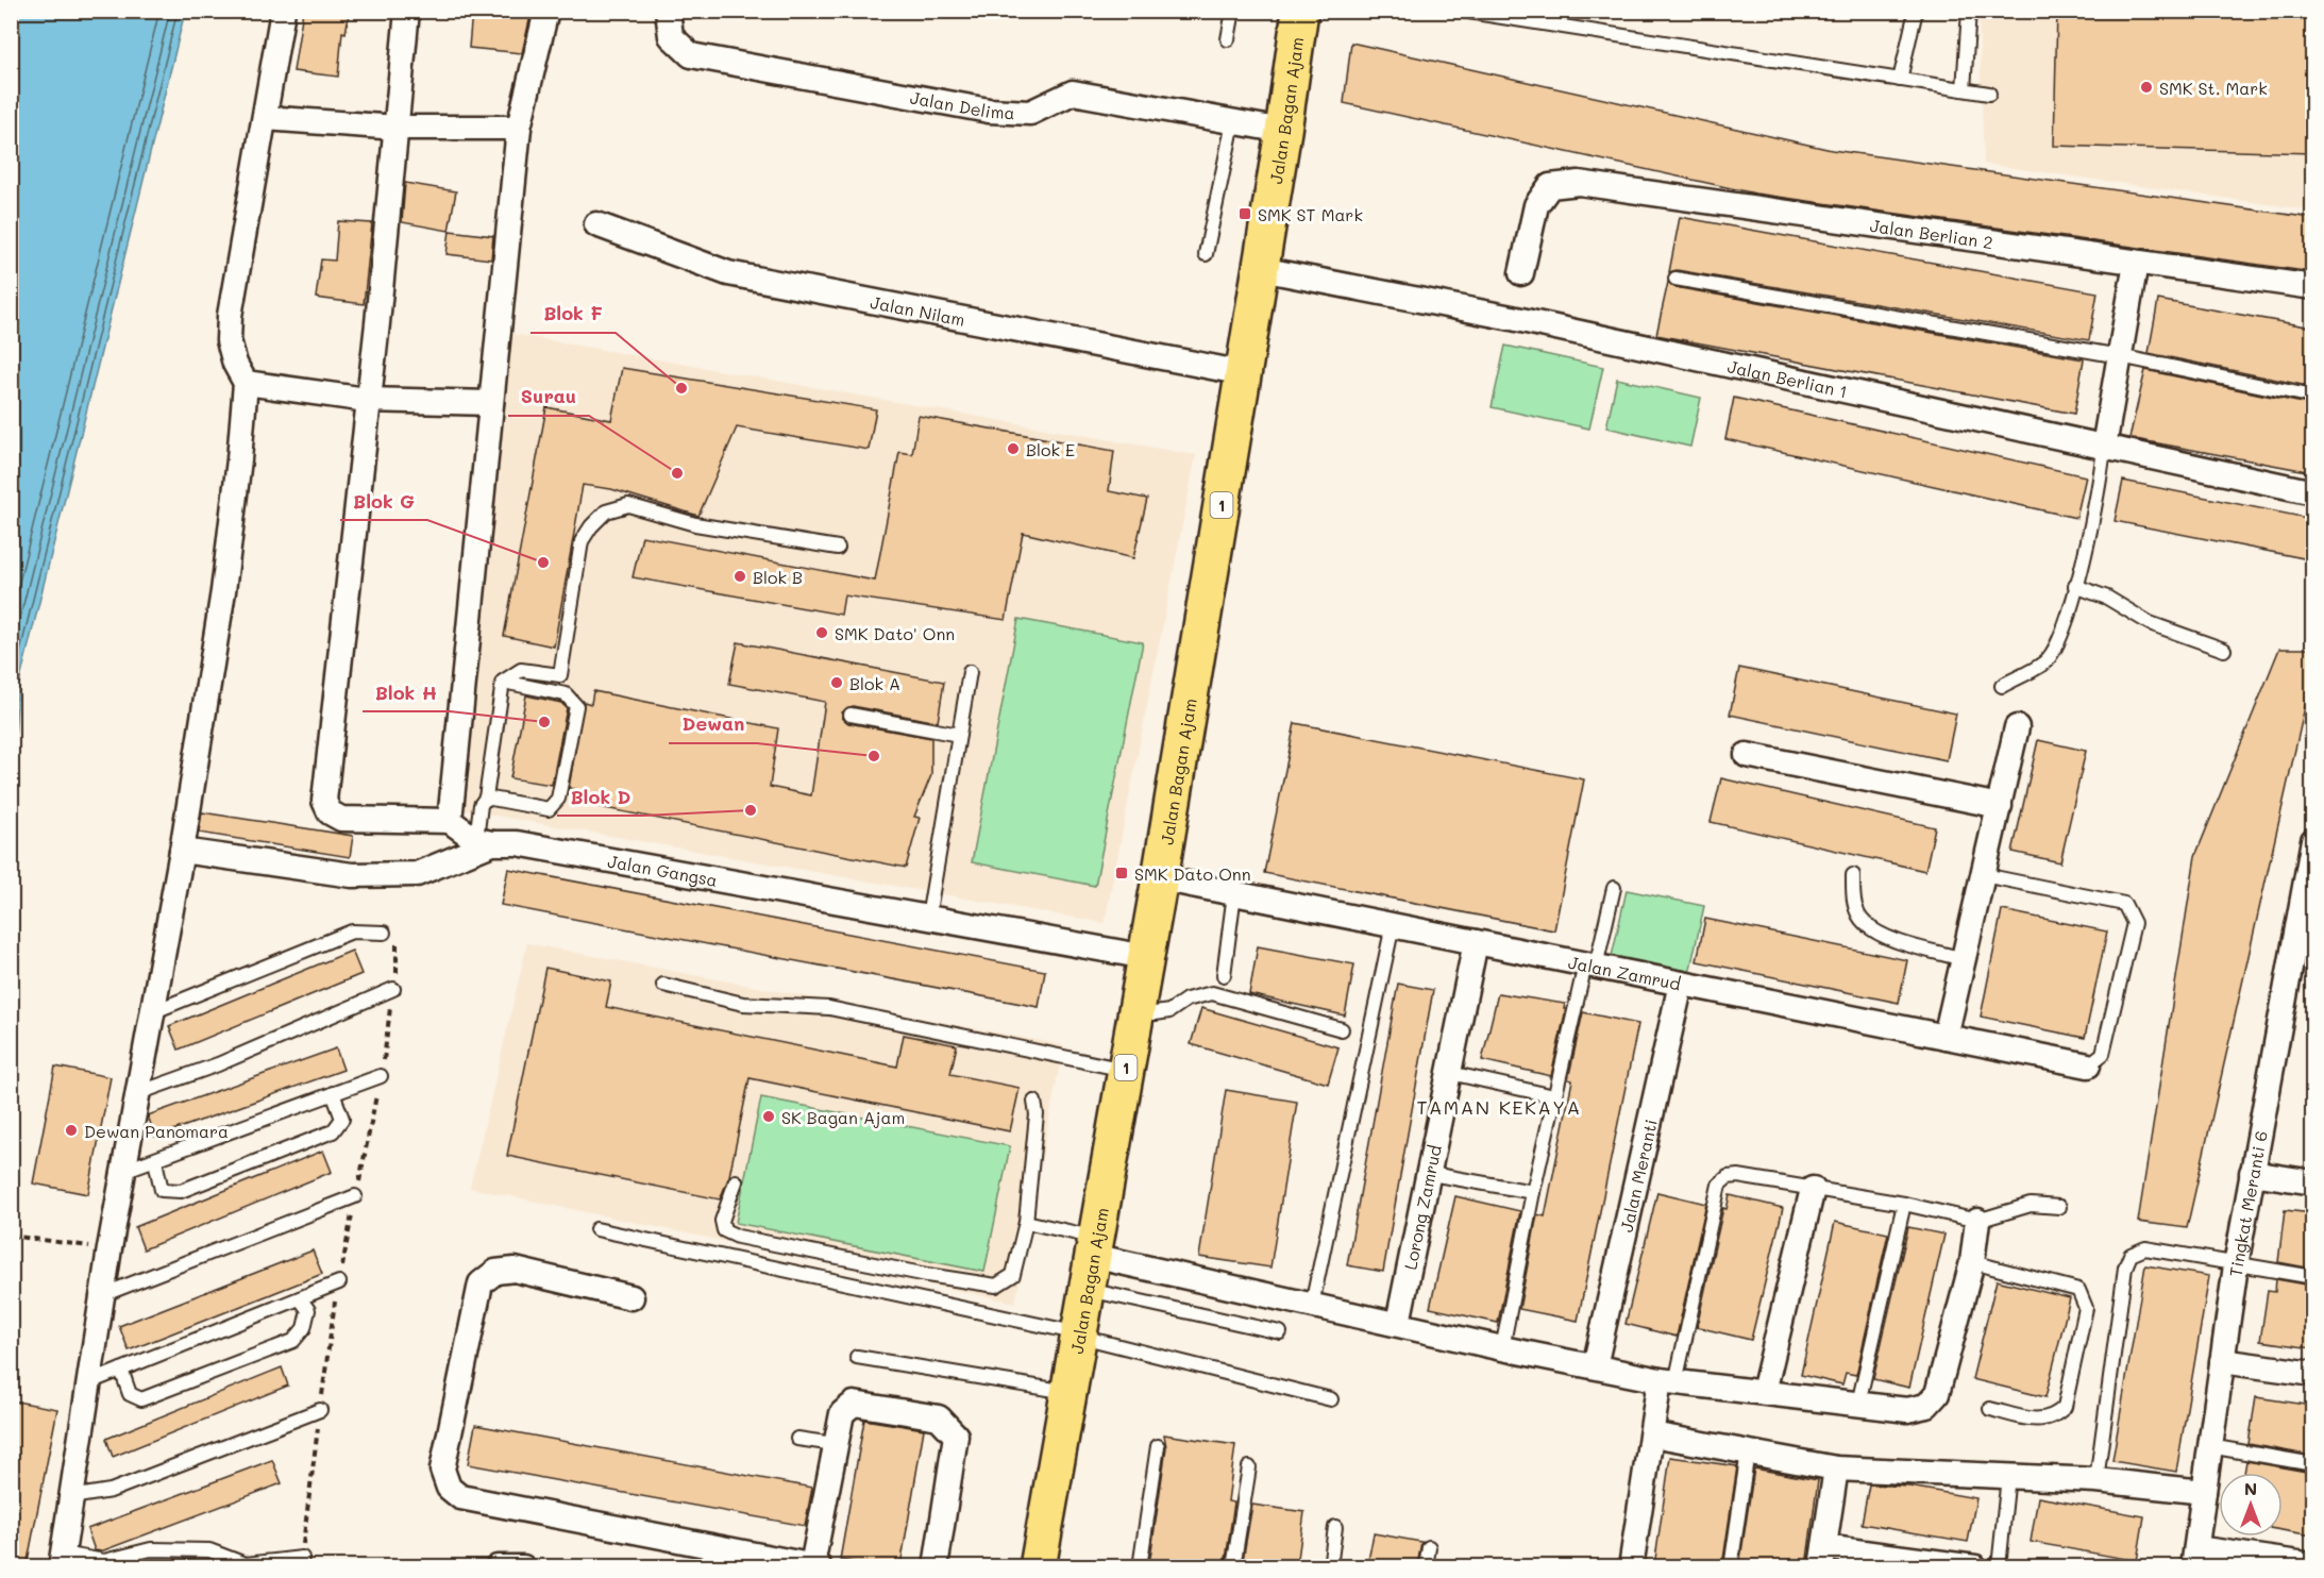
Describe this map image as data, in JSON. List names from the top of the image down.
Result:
{
  "streets": {
    "main road": ["Jalan Bagan Ajam", "1"],
    "street": [
      "Jalan Delima",
      "Jalan Berlian 2",
      "Jalan Nilam",
      "Jalan Berlian 1",
      "Jalan Gangsa",
      "Jalan Zamrud",
      "Jalan Meranti",
      "Tingkat Meranti 6",
      "Lorong Zamrud"
    ]
  },
  "crossings": [
    ["Jalan Delima", "Jalan Bagan Ajam"],
    ["Jalan Bagan Ajam", "Jalan Nilam"],
    ["Jalan Bagan Ajam", "Jalan Berlian 1"],
    ["Jalan Bagan Ajam", "Jalan Gangsa"],
    ["Jalan Bagan Ajam", "Jalan Zamrud"],
    ["Jalan Zamrud", "Jalan Meranti"],
    ["Jalan Zamrud", "Lorong Zamrud"]
  ],
  "districts": ["TAMAN KEKAYA"],
  "places": {
    "other": [
      "SMK St. Mark",
      "Blok F",
      "Blok E",
      "Surau",
      "Blok G",
      "Blok B",
      "SMK Dato' Onn",
      "Blok A",
      "Blok H",
      "Dewan",
      "Blok D",
      "SK Bagan Ajam",
      "Dewan Panomara"
    ],
    "transit": ["SMK ST Mark", "SMK Dato Onn"]
  },
  "north": "top"
}
